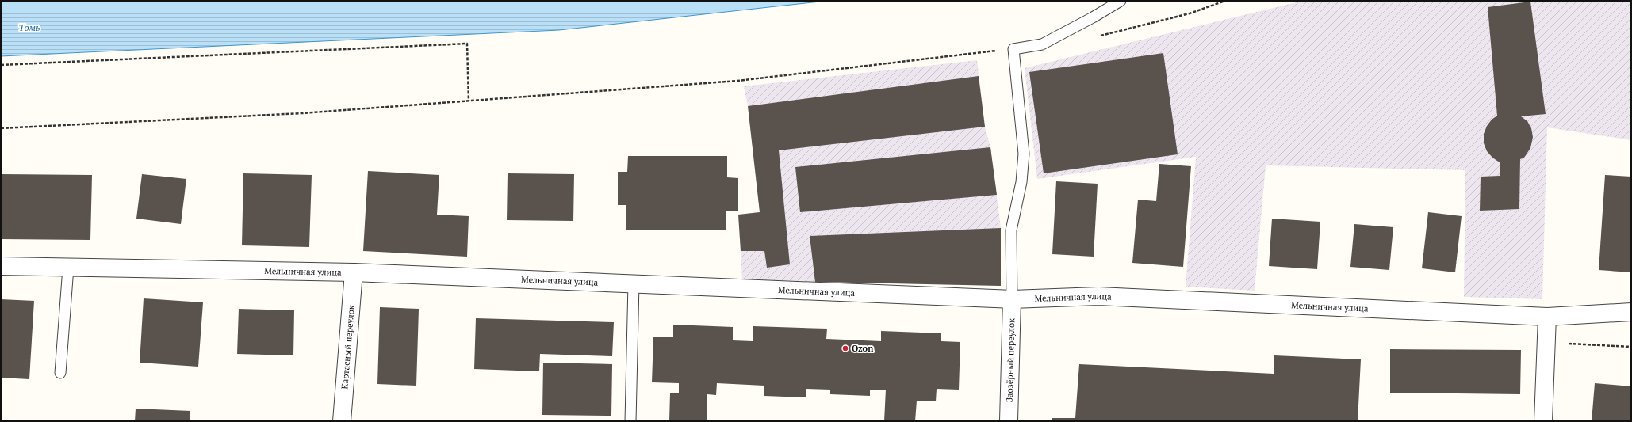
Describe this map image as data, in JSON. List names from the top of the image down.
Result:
{
  "streets": {
    "street": ["Мельничная улица", "Картасный переулок", "Заозёрный переулок"]
  },
  "crossings": [
    ["Мельничная улица", "Картасный переулок"],
    ["Мельничная улица", "Заозёрный переулок"]
  ],
  "water": ["Томь"],
  "places": ["Ozon"]
}
